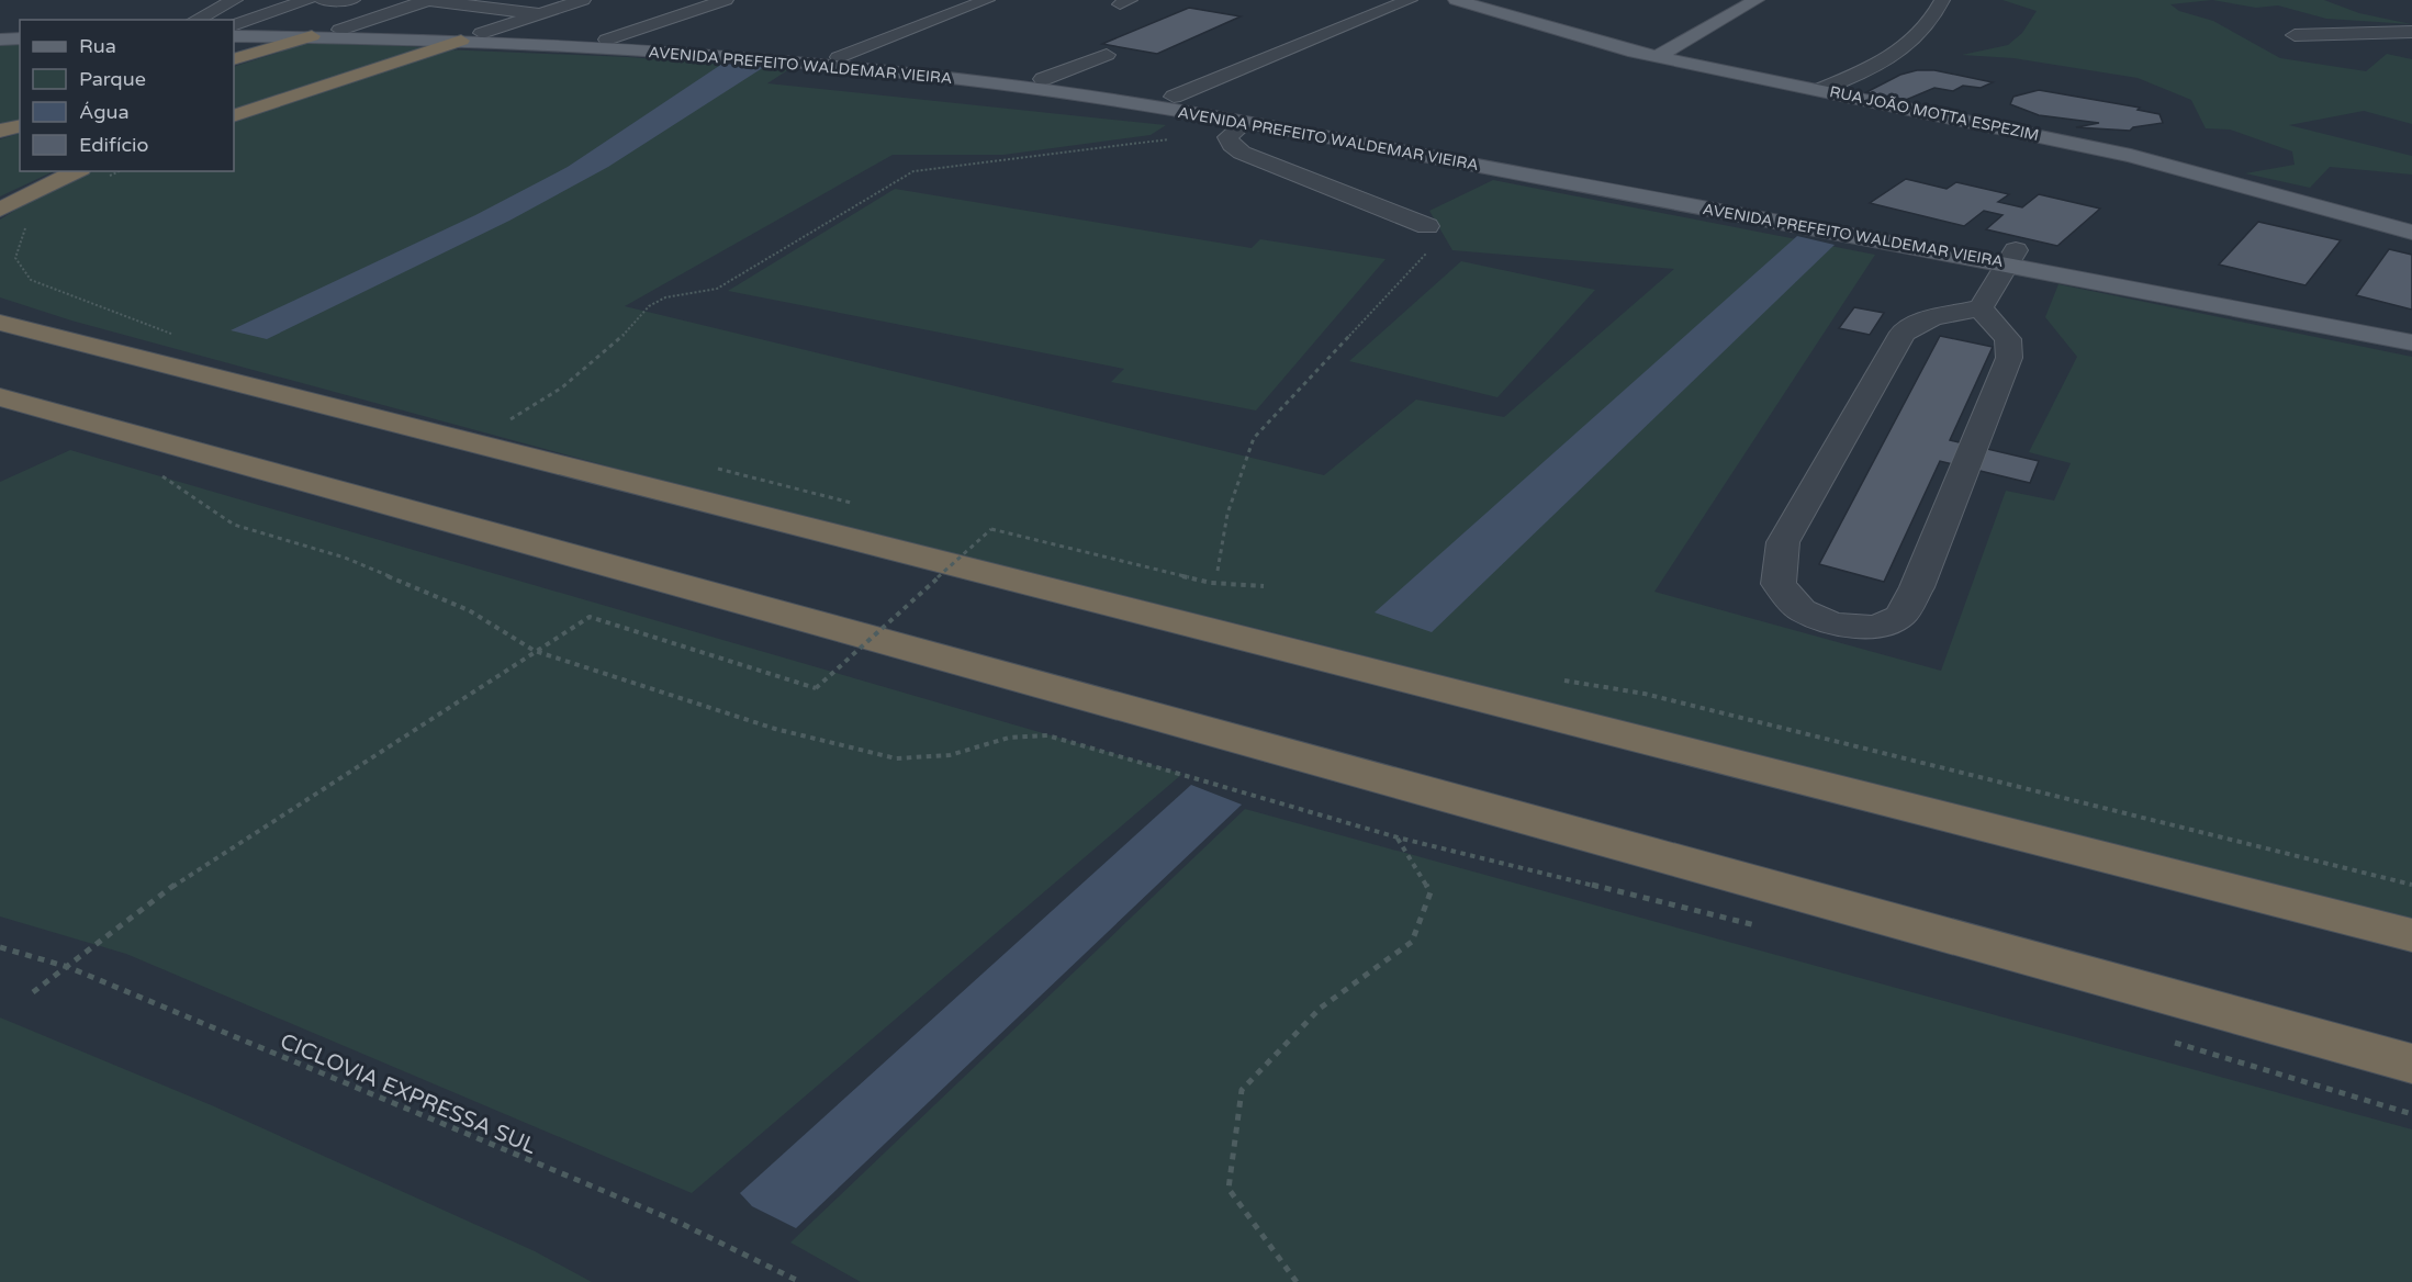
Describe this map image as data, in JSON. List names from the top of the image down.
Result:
{
  "streets": {
    "main road": ["AVENIDA PREFEITO WALDEMAR VIEIRA", "RUA JOÃO MOTTA ESPEZIM"],
    "path": ["CICLOVIA EXPRESSA SUL"]
  },
  "legend": [
    "Rua",
    "Parque",
    "Água",
    "Edifício"
  ]
}
